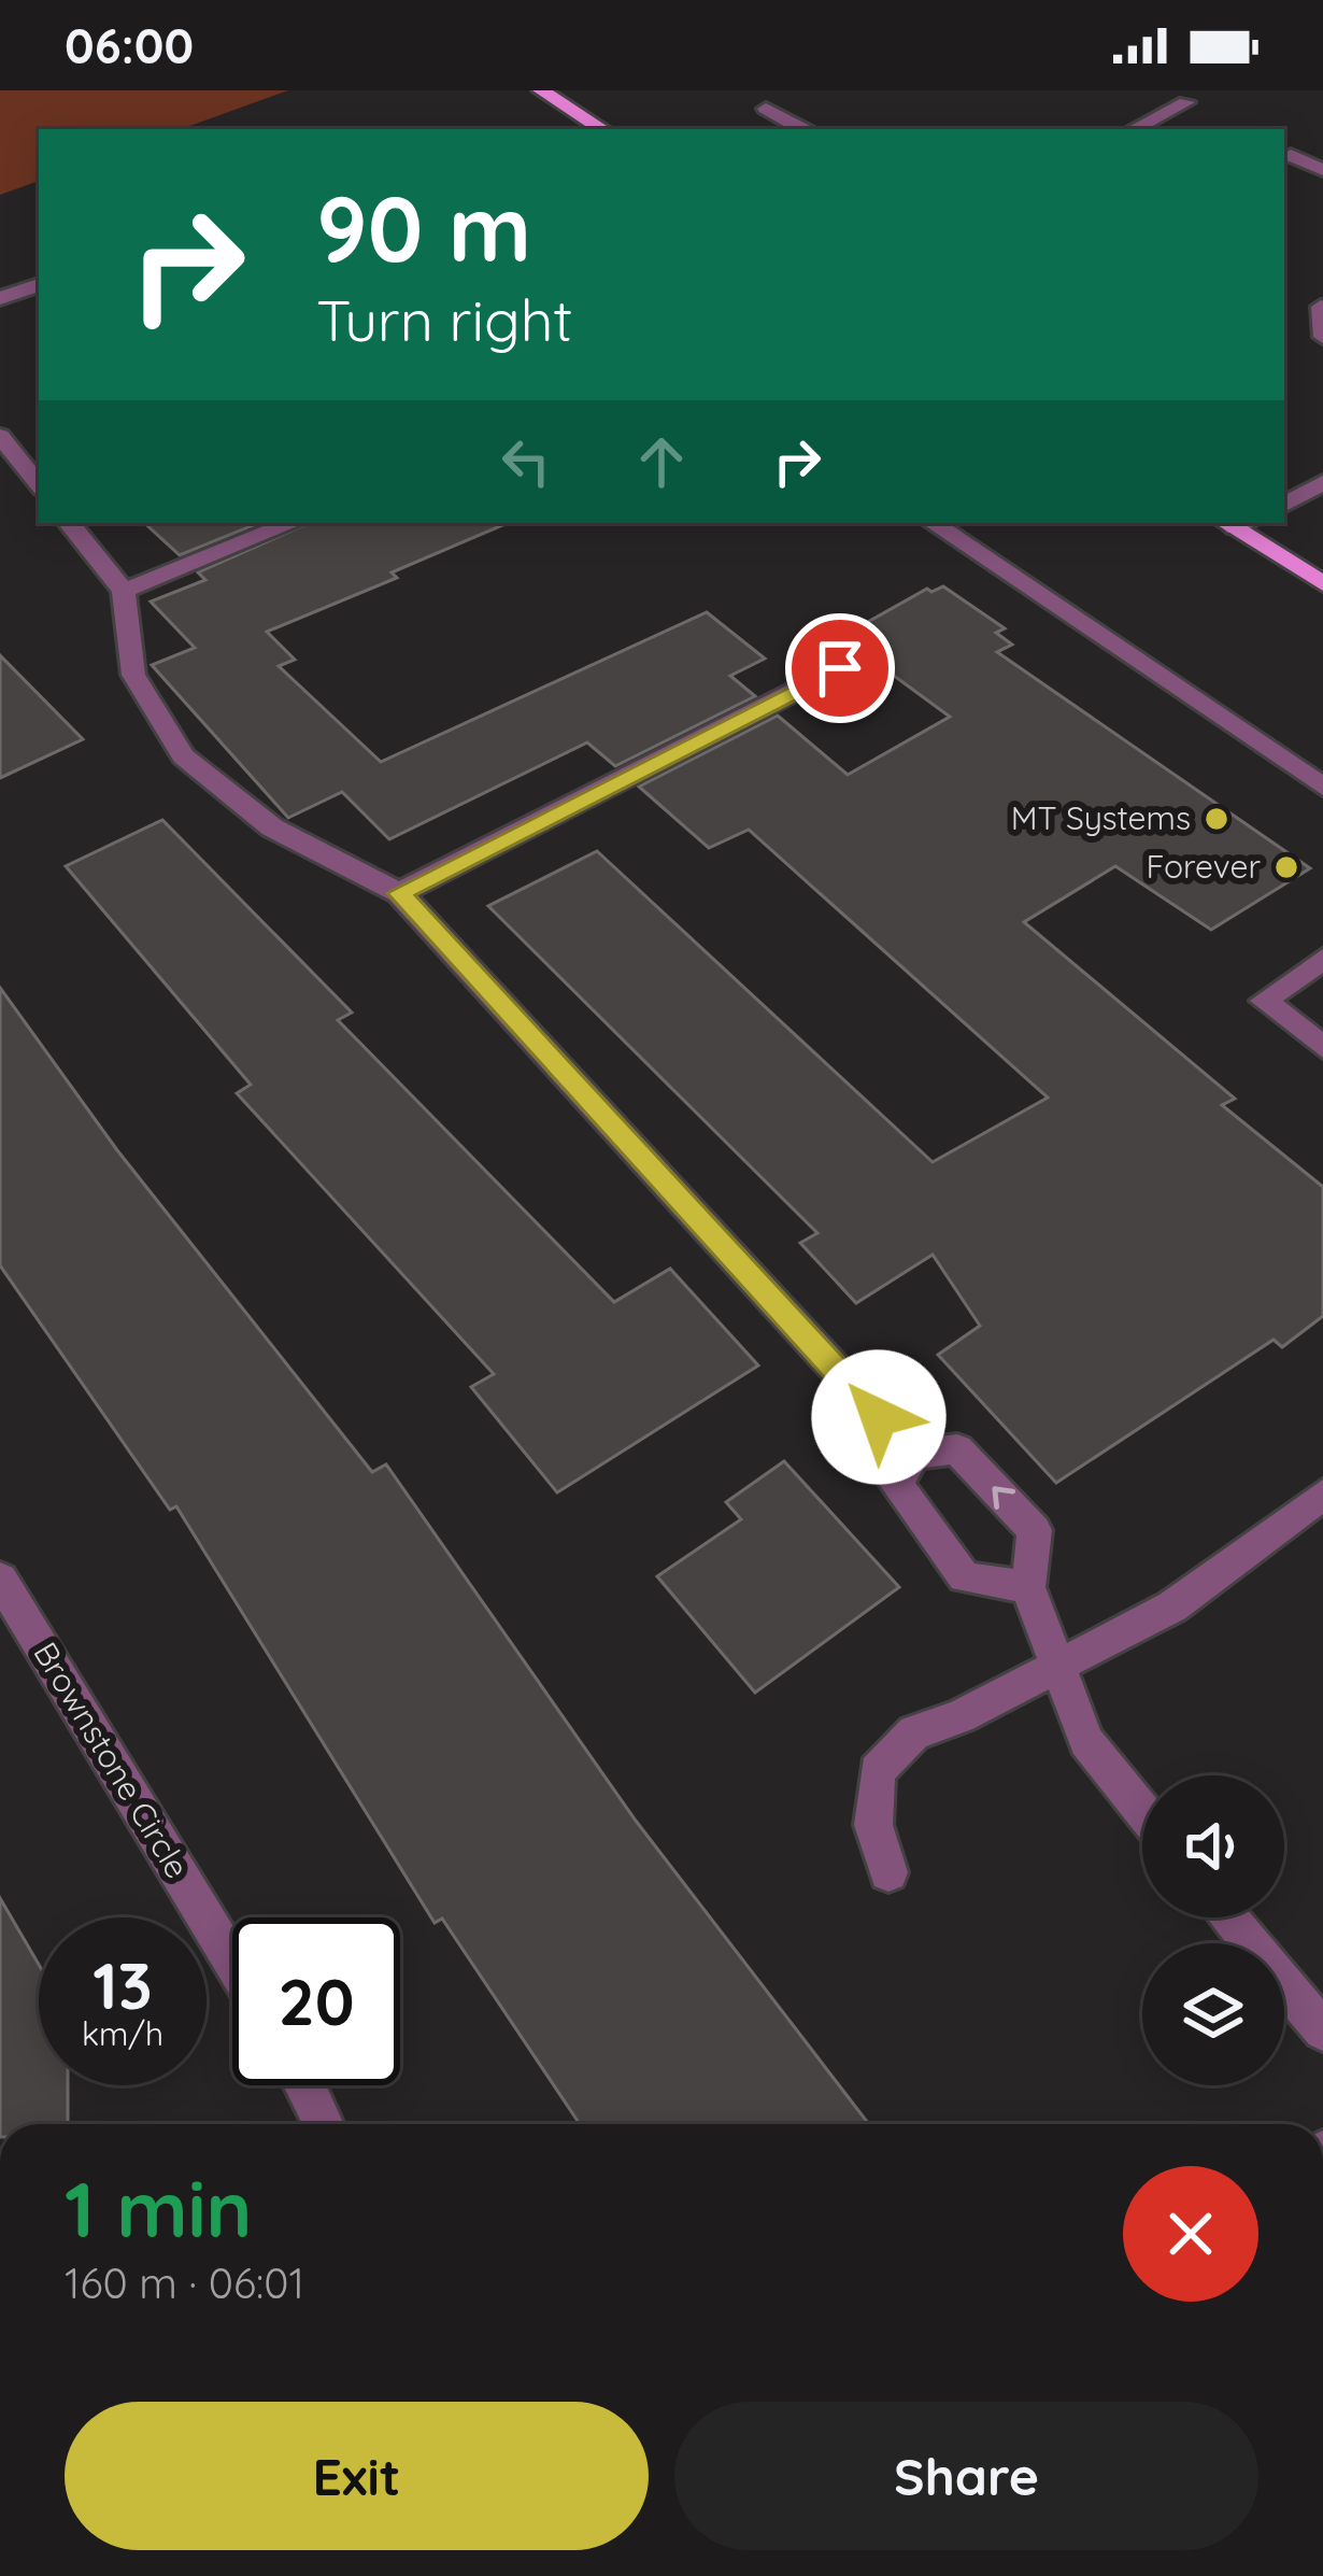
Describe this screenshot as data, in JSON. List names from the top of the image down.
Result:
{
  "streets": {
    "street": ["Brownstone Circle"]
  },
  "places": ["MT Systems", "Forever"],
  "page": {
    "status": "06:00",
    "turn": ["90 m", "Turn right"],
    "speed": "13 km/h",
    "limit": "20",
    "heading": ["1 min", "160 m · 06:01"],
    "buttons": ["Exit", "Share"]
  }
}
